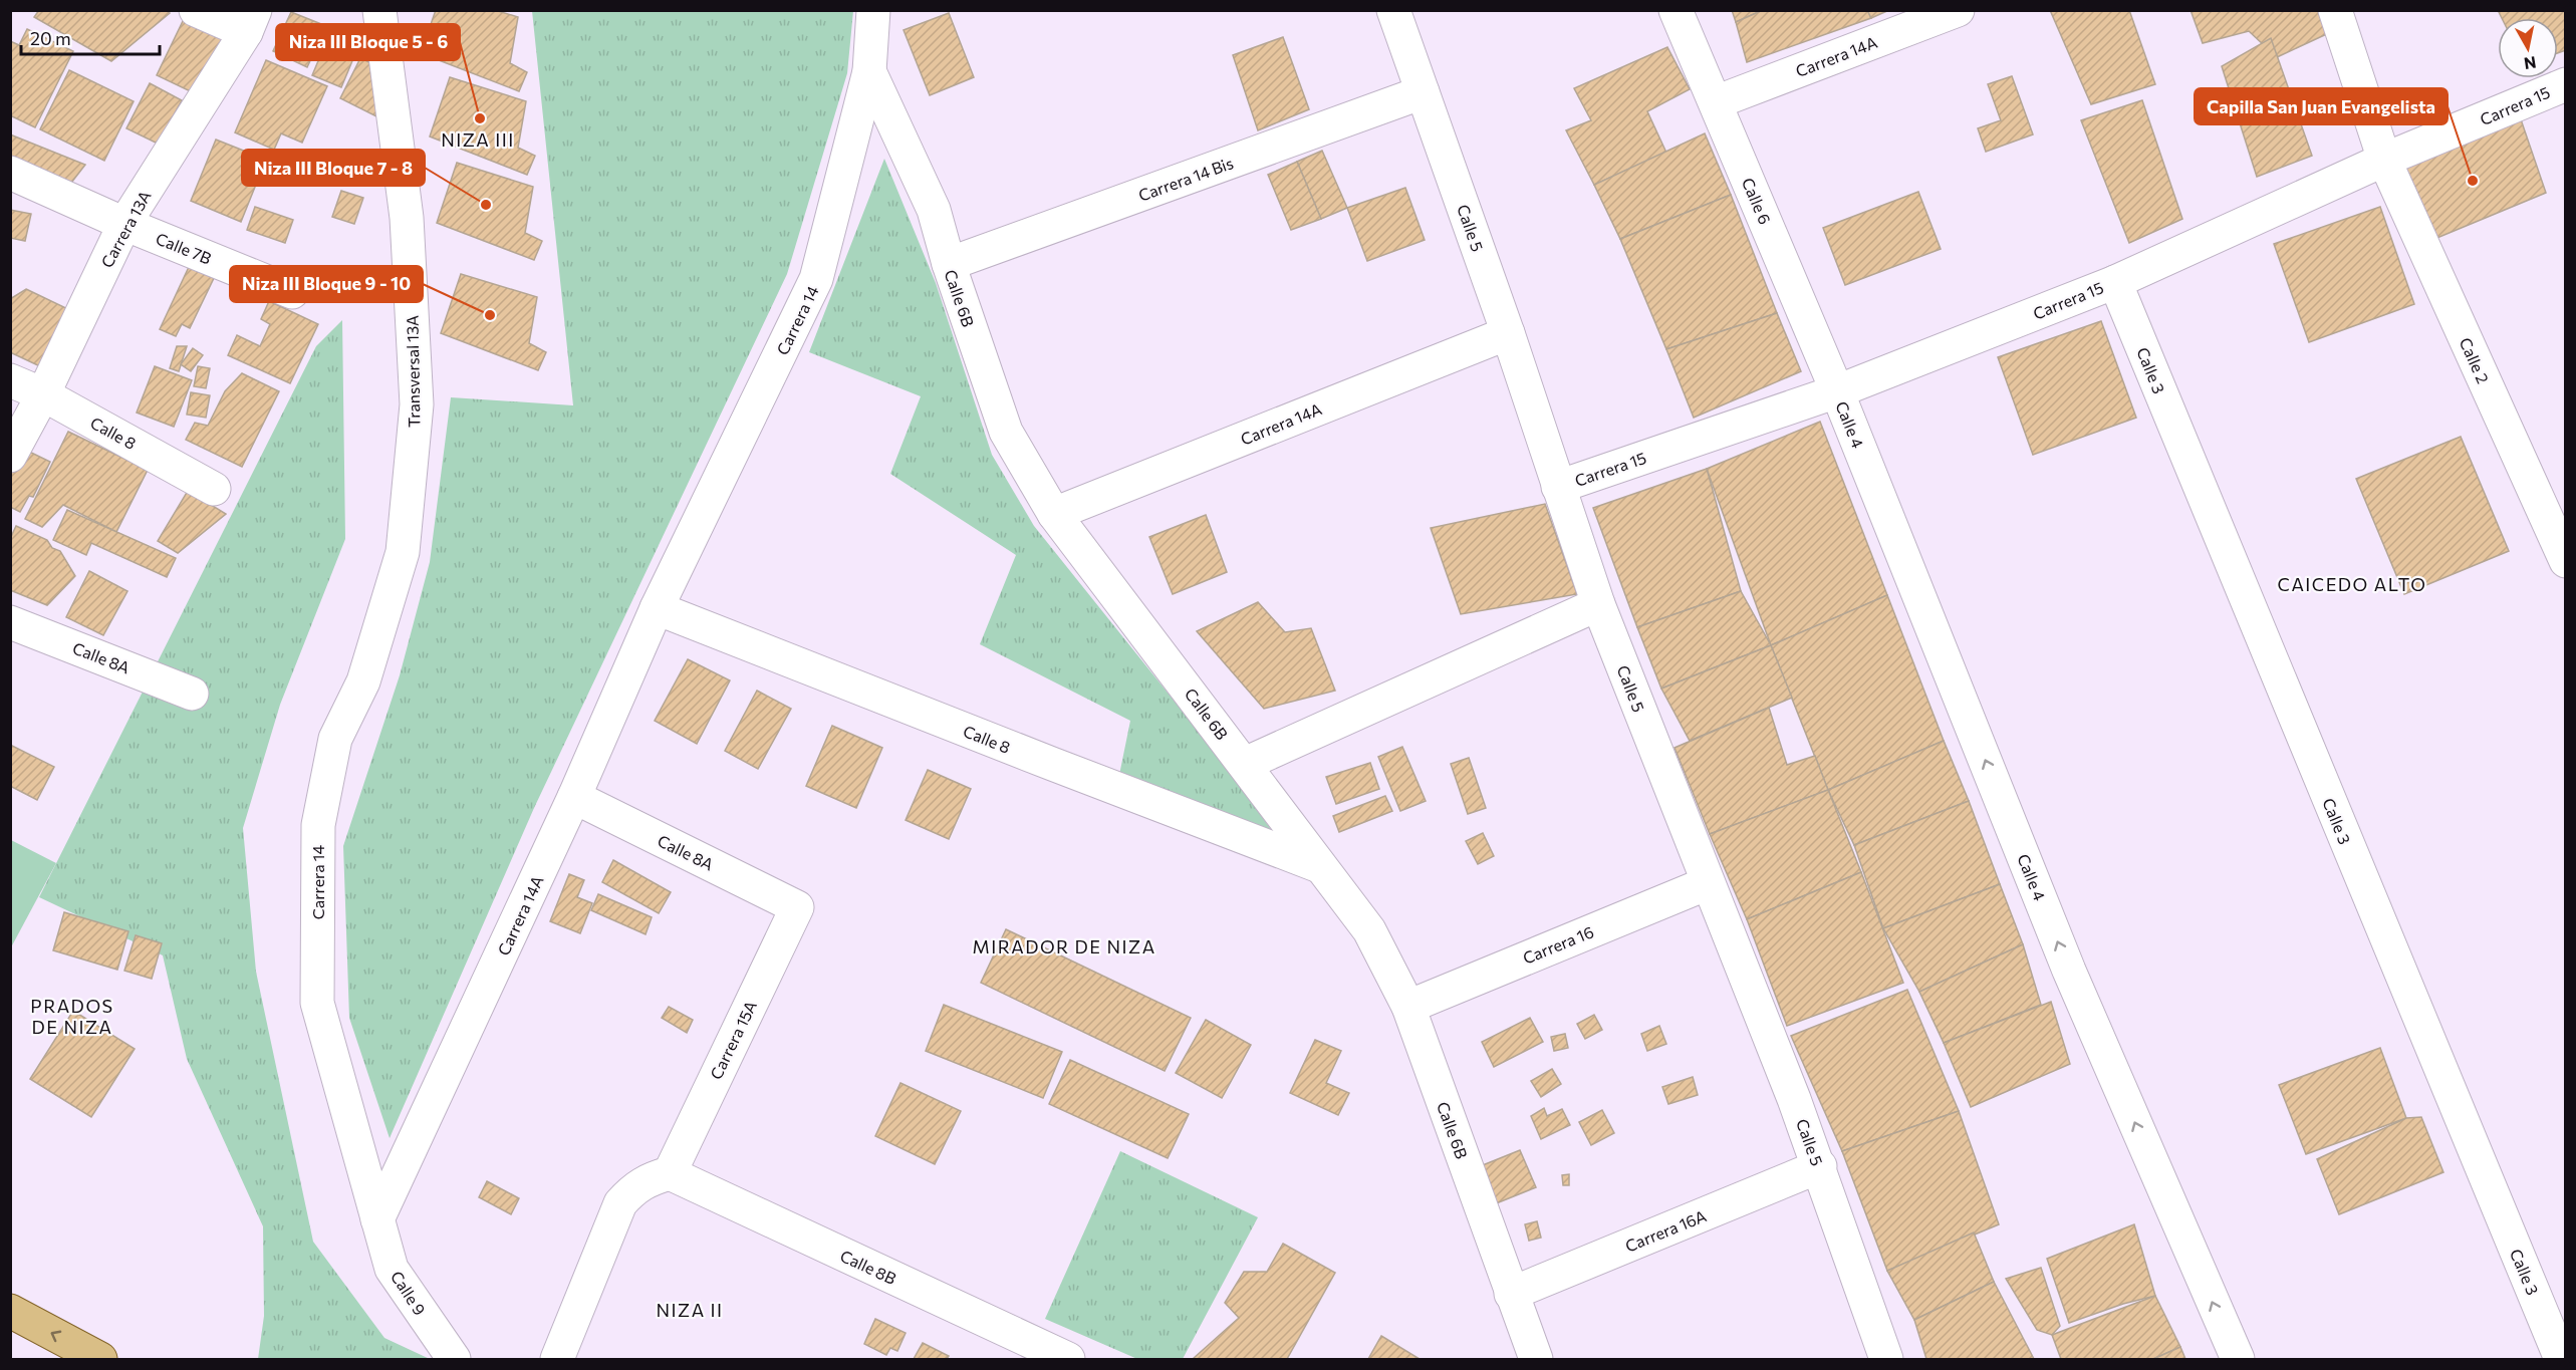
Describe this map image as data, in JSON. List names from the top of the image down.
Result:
{
  "streets": {
    "street": [
      "Carrera 14A",
      "Carrera 15",
      "Carrera 14 Bis",
      "Calle 6",
      "Calle 5",
      "Carrera 13A",
      "Calle 7B",
      "Calle 6B",
      "Carrera 14",
      "Calle 2",
      "Calle 3",
      "Transversal 13A",
      "Calle 4",
      "Calle 8",
      "Calle 8A",
      "Carrera 16",
      "Carrera 15A",
      "Carrera 16A",
      "Calle 8B",
      "Calle 9"
    ]
  },
  "crossings": [
    ["Carrera 14A", "Calle 6"],
    ["Carrera 14A", "Calle 5"],
    ["Carrera 14A", "Calle 6B"],
    ["Carrera 14A", "Carrera 14"],
    ["Carrera 14A", "Calle 8"],
    ["Carrera 14A", "Calle 8A"],
    ["Carrera 14A", "Calle 9"],
    ["Carrera 15", "Calle 6"],
    ["Carrera 15", "Calle 5"],
    ["Carrera 15", "Calle 2"],
    ["Carrera 15", "Calle 3"],
    ["Carrera 15", "Calle 4"],
    ["Carrera 14 Bis", "Calle 5"],
    ["Carrera 14 Bis", "Calle 6B"],
    ["Calle 6", "Calle 4"],
    ["Calle 5", "Carrera 16"],
    ["Calle 5", "Carrera 16A"],
    ["Carrera 13A", "Calle 7B"],
    ["Carrera 13A", "Calle 8"],
    ["Calle 6B", "Carrera 14"],
    ["Calle 6B", "Calle 8"],
    ["Calle 6B", "Carrera 16"],
    ["Calle 6B", "Carrera 16A"],
    ["Carrera 14", "Transversal 13A"],
    ["Carrera 14", "Calle 8"],
    ["Carrera 14", "Calle 9"],
    ["Calle 8A", "Carrera 15A"],
    ["Carrera 15A", "Calle 8B"]
  ],
  "one_way": ["Calle 4"],
  "districts": [
    "NIZA III",
    "CAICEDO ALTO",
    "MIRADOR DE NIZA",
    "PRADOS DE NIZA",
    "NIZA II"
  ],
  "places": [
    "Niza III Bloque 5 - 6",
    "Capilla San Juan Evangelista",
    "Niza III Bloque 7 - 8",
    "Niza III Bloque 9 - 10"
  ],
  "scale_bar": "20 m",
  "north": "bottom"
}
